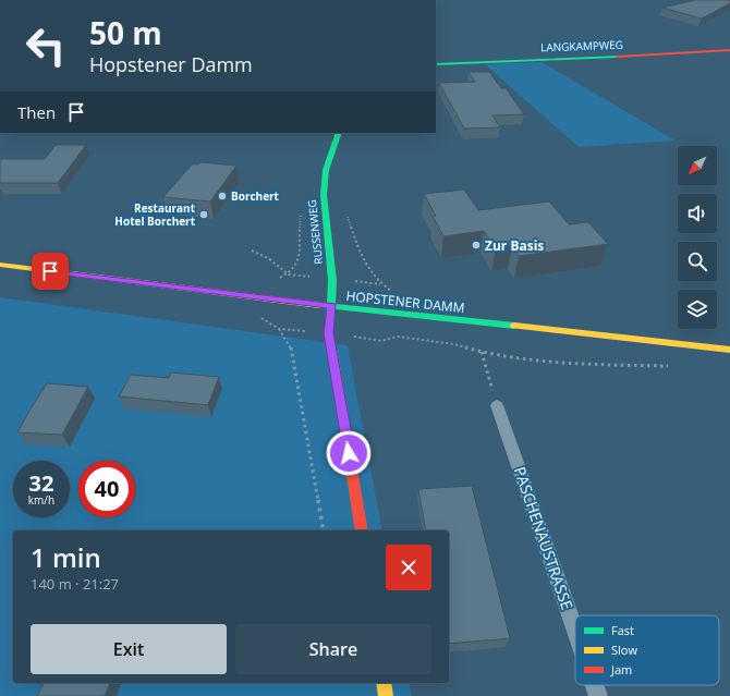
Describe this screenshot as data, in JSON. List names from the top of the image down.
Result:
{
  "streets": {
    "street": ["LANGKAMPWEG", "RUSSENWEG", "HOPSTENER DAMM"],
    "lane": ["PASCHENAUSTRASSE"]
  },
  "crossings": [
    ["RUSSENWEG", "HOPSTENER DAMM"]
  ],
  "places": ["Borchert", "Restaurant Hotel Borchert", "Zur Basis"],
  "legend": ["Fast", "Slow", "Jam"],
  "north": "bottom left",
  "page": {
    "turn": ["50 m", "Hopstener Damm"],
    "then": "Then",
    "speed": "32 km/h",
    "limit": "40",
    "heading": ["1 min", "140 m · 21:27"],
    "buttons": ["Exit", "Share"]
  }
}
